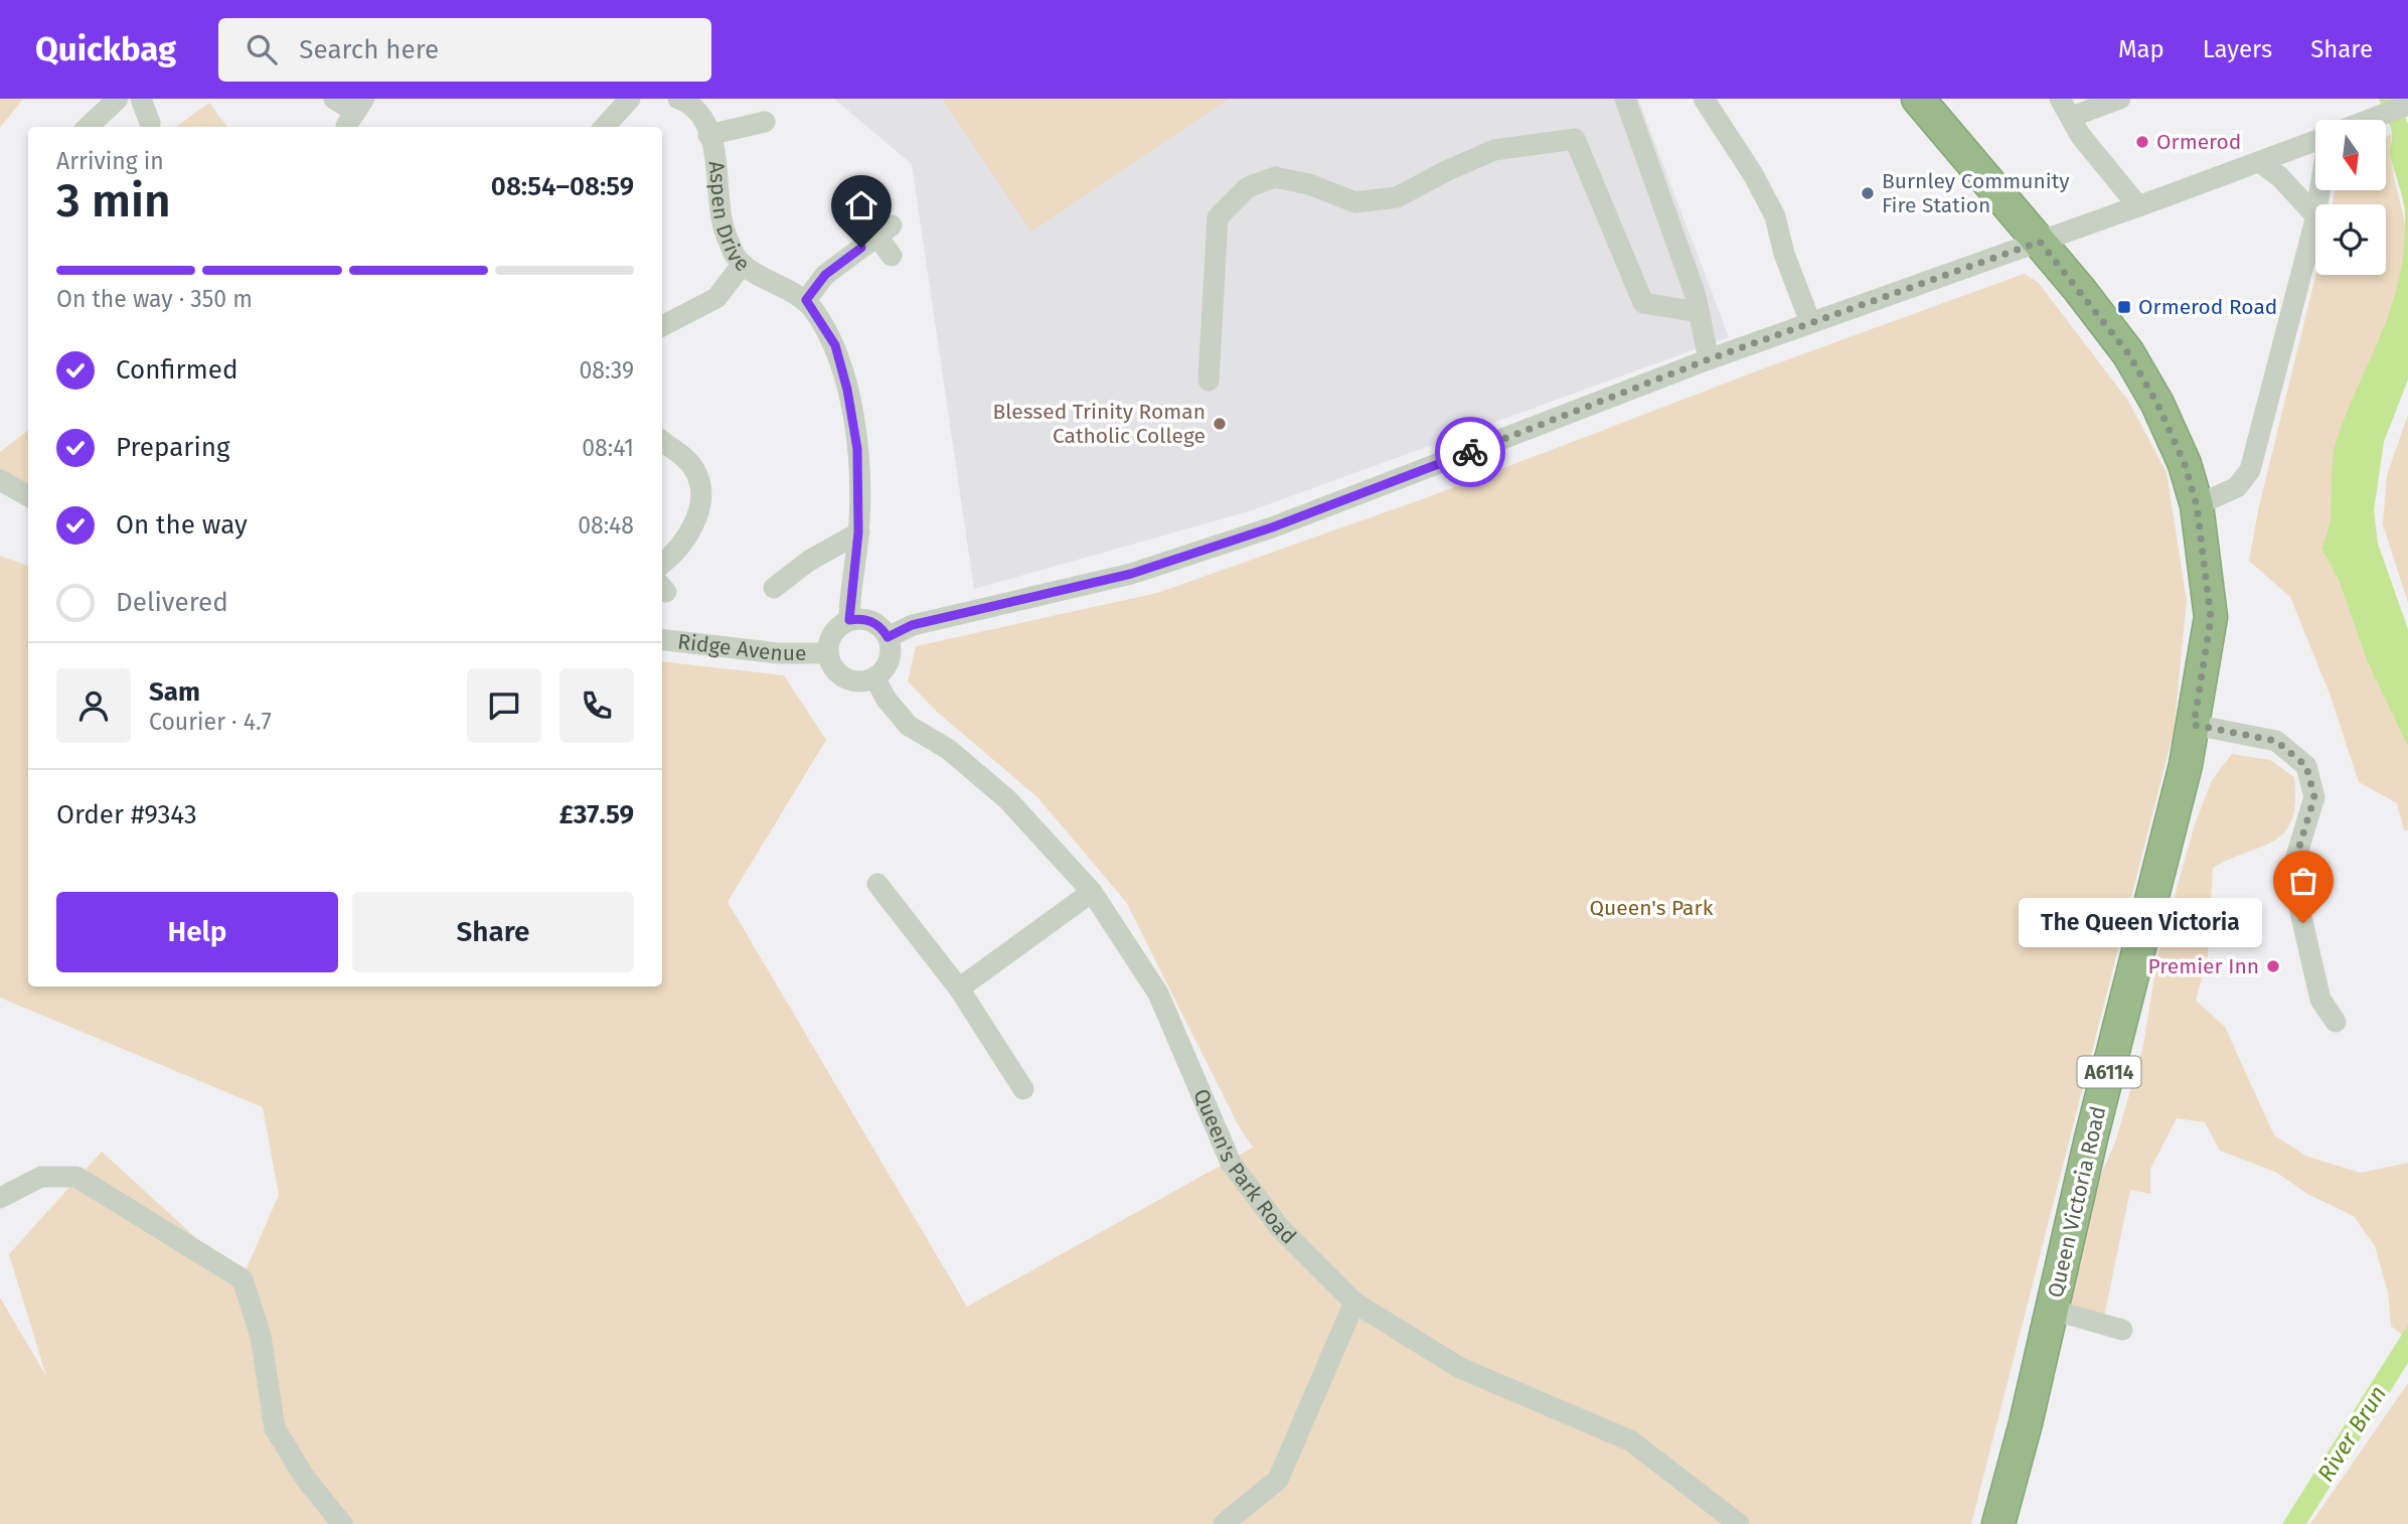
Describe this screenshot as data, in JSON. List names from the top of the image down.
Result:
{
  "streets": {
    "highway": ["A6114", "Queen Victoria Road"],
    "street": ["Aspen Drive", "Ridge Avenue", "Queen's Park Road"]
  },
  "crossings": [
    ["Aspen Drive", "Ridge Avenue"],
    ["Aspen Drive", "Queen's Park Road"],
    ["Ridge Avenue", "Queen's Park Road"],
    ["A6114", "Queen Victoria Road"]
  ],
  "water": ["River Brun"],
  "parks": ["Queen's Park"],
  "places": {
    "other": [
      "Ormerod",
      "Burnley Community Fire Station",
      "Blessed Trinity Roman Catholic College",
      "The Queen Victoria",
      "Premier Inn"
    ],
    "transit": ["Ormerod Road"]
  },
  "north": "bottom",
  "page": {
    "header": "Quickbag",
    "search": "Search here",
    "nav": ["Map", "Layers", "Share"],
    "heading": ["3 min", "Arriving in", "08:54–08:59"],
    "panel": [
      "Sam",
      "Courier · 4.7",
      "Order #9343",
      "£37.59"
    ],
    "bar": "On the way · 350 m",
    "list": [
      ["Confirmed", "08:39"],
      ["Preparing", "08:41"],
      ["On the way", "08:48"],
      "Delivered"
    ],
    "buttons": ["Help", "Share"],
    "bubble": "The Queen Victoria"
  }
}
